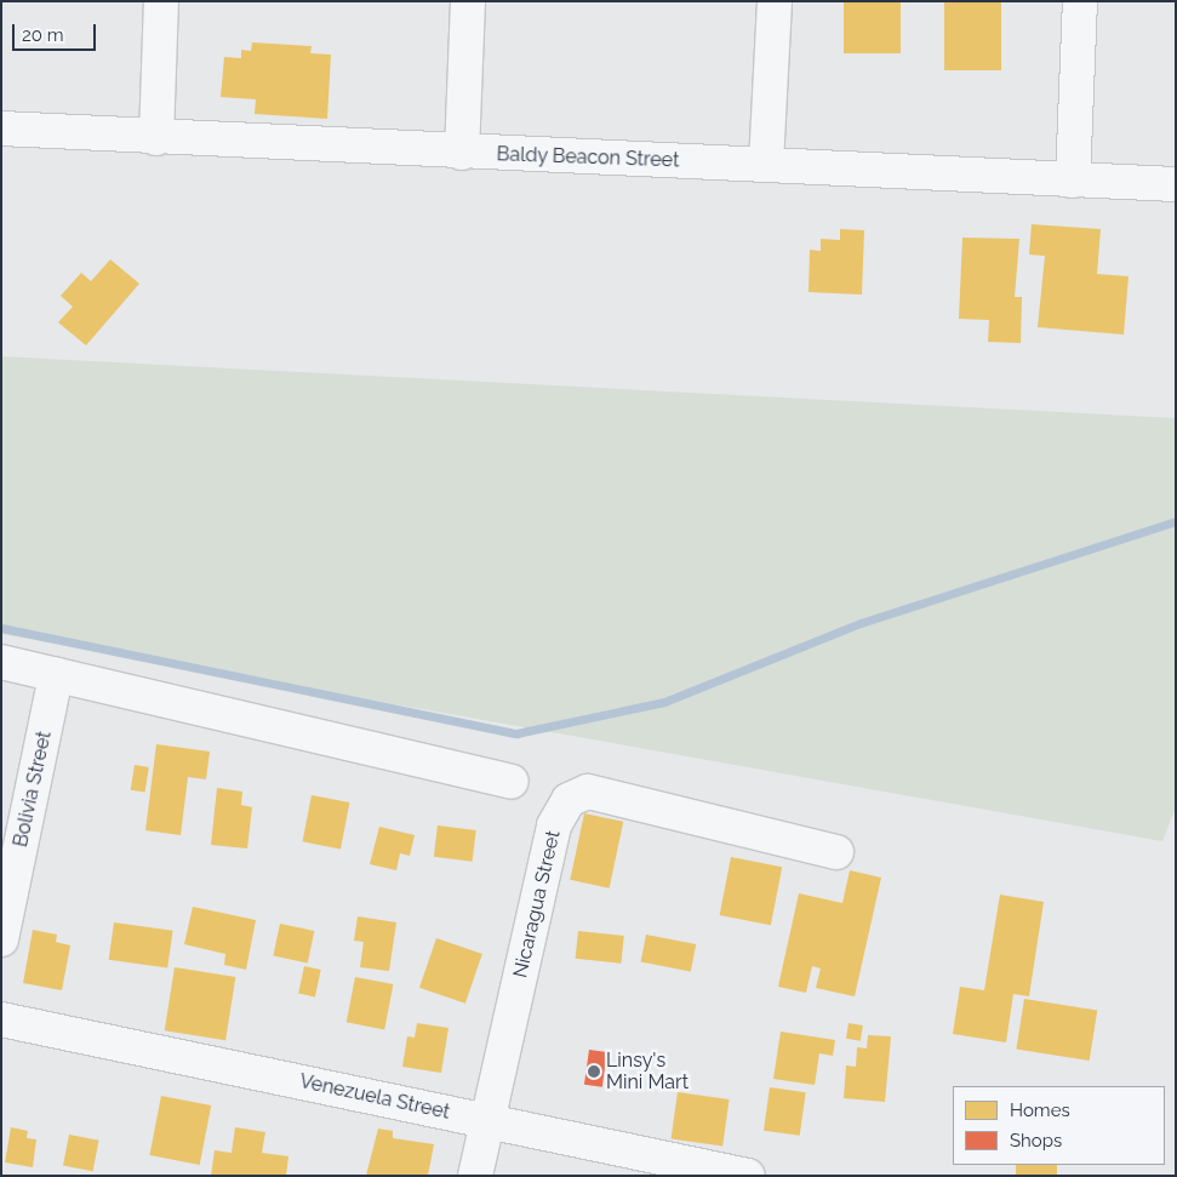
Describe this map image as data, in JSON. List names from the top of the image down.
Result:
{
  "streets": {
    "street": [
      "Baldy Beacon Street",
      "Bolivia Street",
      "Nicaragua Street",
      "Venezuela Street"
    ]
  },
  "crossings": [
    ["Nicaragua Street", "Venezuela Street"]
  ],
  "places": ["Linsy's Mini Mart"],
  "legend": ["Homes", "Shops"],
  "scale_bar": "20 m"
}
